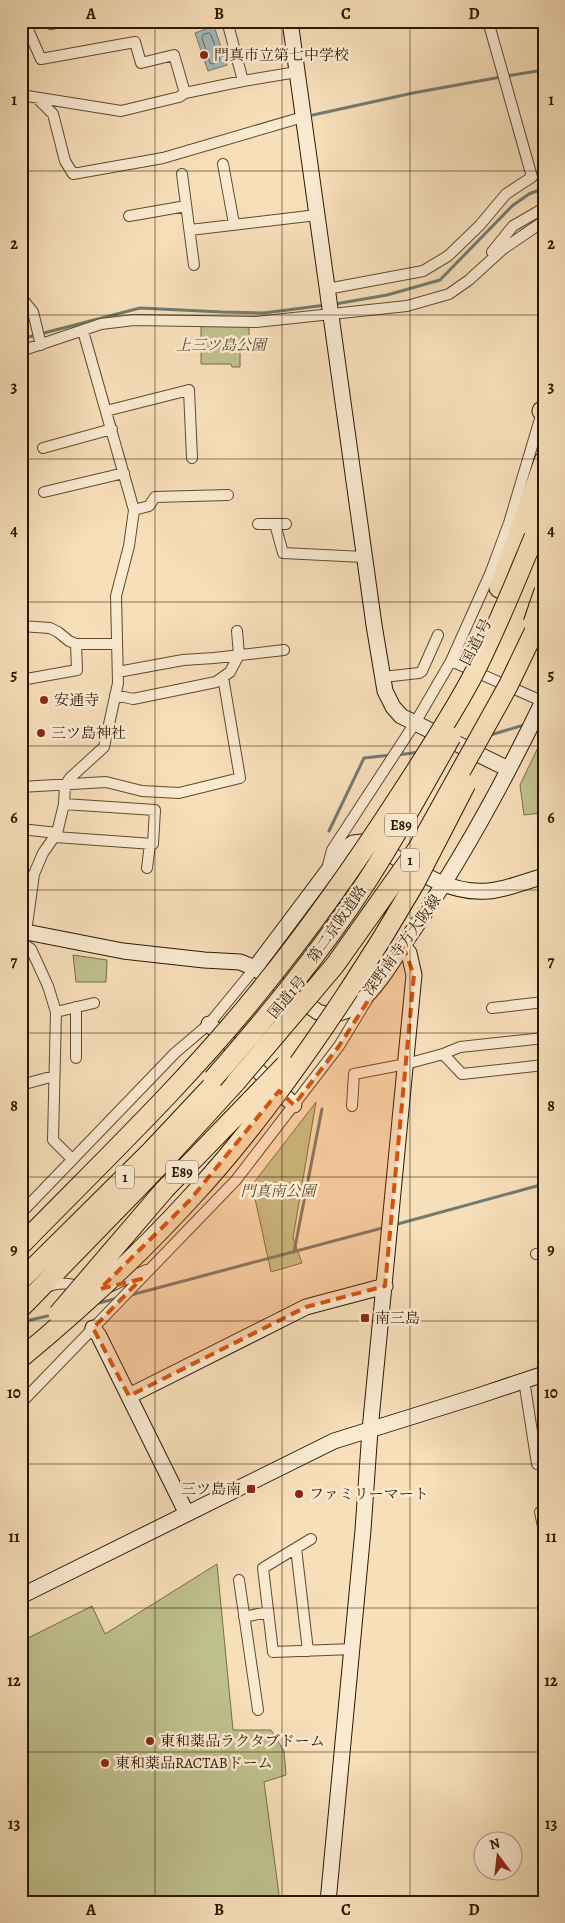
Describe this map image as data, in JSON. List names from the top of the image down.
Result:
{
  "streets": {
    "highway": [
      "国道1号",
      "E89",
      "1",
      "第二京阪道路"
    ],
    "street": ["深野南寺方大阪線"]
  },
  "parks": ["上三ツ島公園", "門真南公園"],
  "places": {
    "other": [
      "門真市立第七中学校",
      "安通寺",
      "三ツ島神社",
      "ファミリーマート",
      "東和薬品ラクタブドーム",
      "東和薬品RACTABドーム"
    ],
    "transit": ["南三島", "三ツ島南"]
  },
  "north": "top",
  "grid": {
    "columns": [
      "A",
      "B",
      "C",
      "D"
    ],
    "rows": [
      "1",
      "2",
      "3",
      "4",
      "5",
      "6",
      "7",
      "8",
      "9",
      "10",
      "11",
      "12",
      "13"
    ]
  }
}
